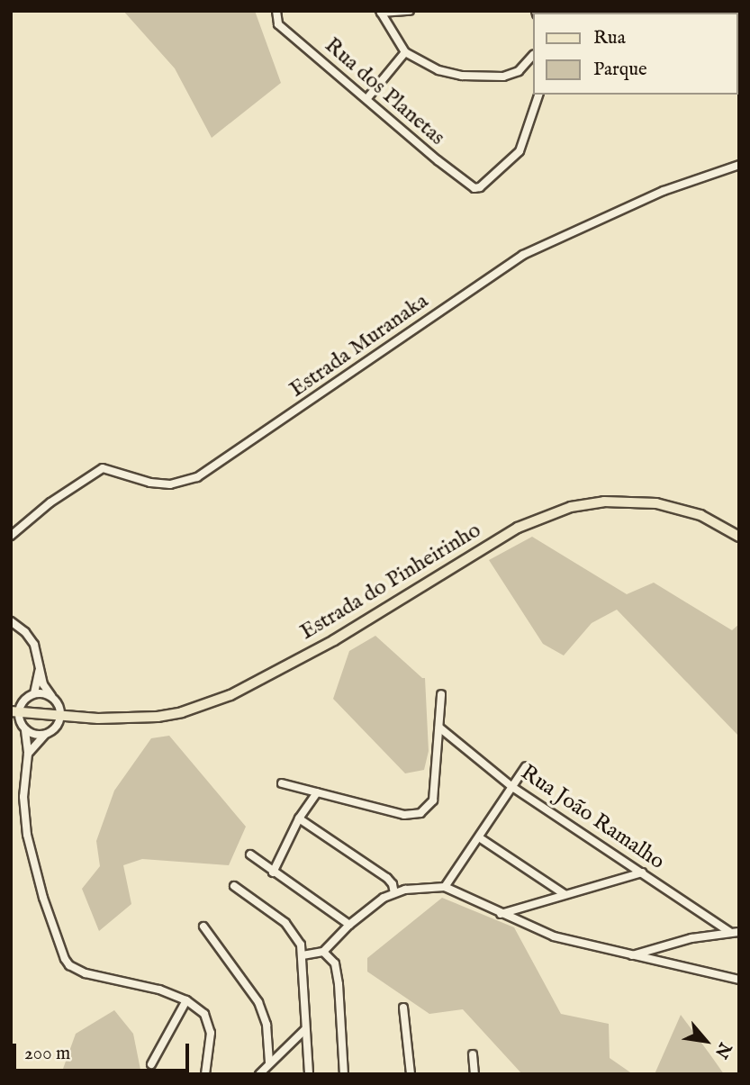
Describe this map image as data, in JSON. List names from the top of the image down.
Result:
{
  "streets": {
    "main road": ["Estrada do Pinheirinho"],
    "street": ["Rua dos Planetas", "Estrada Muranaka", "Rua João Ramalho"]
  },
  "legend": ["Rua", "Parque"],
  "scale_bar": "200 m",
  "north": "bottom right"
}
